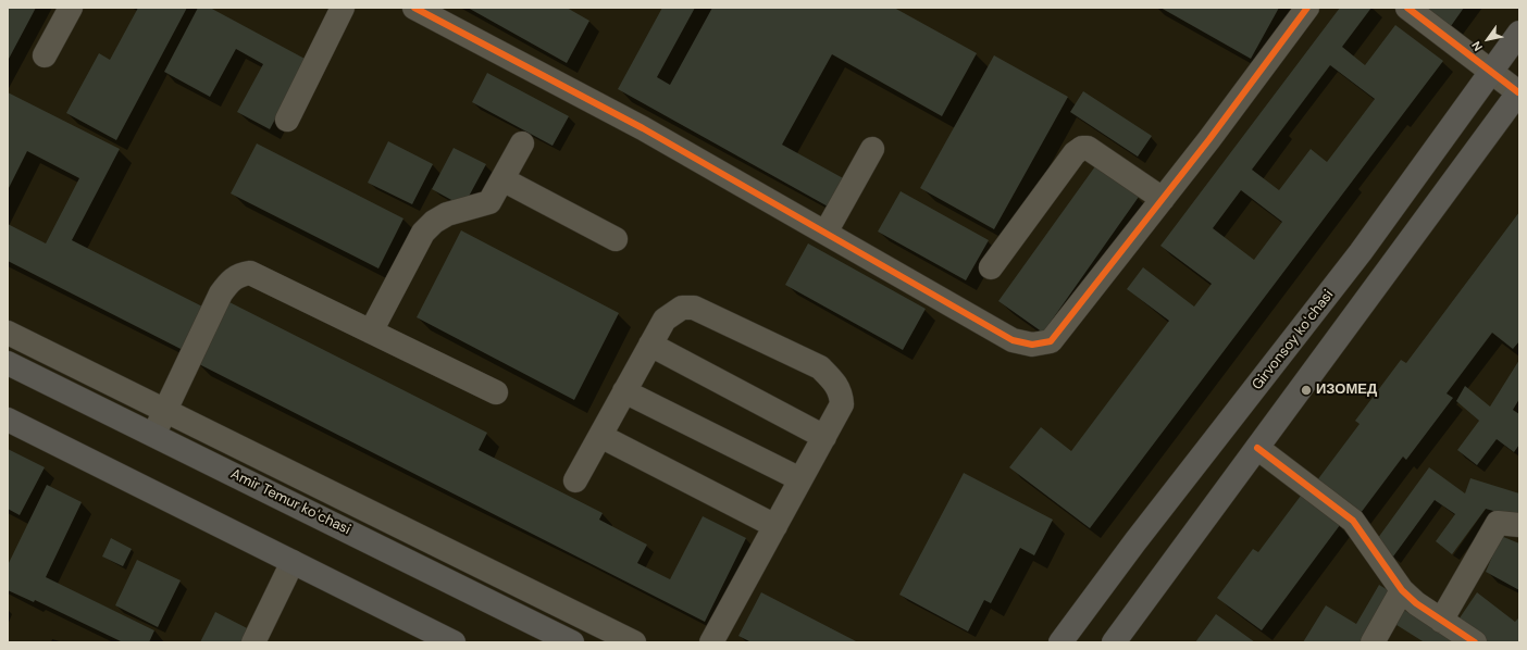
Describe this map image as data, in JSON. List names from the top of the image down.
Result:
{
  "streets": {
    "main road": ["Girvonsoy koʻchasi", "Amir Temur koʻchasi"]
  },
  "places": ["ИЗОМЕД"],
  "north": "bottom left"
}
